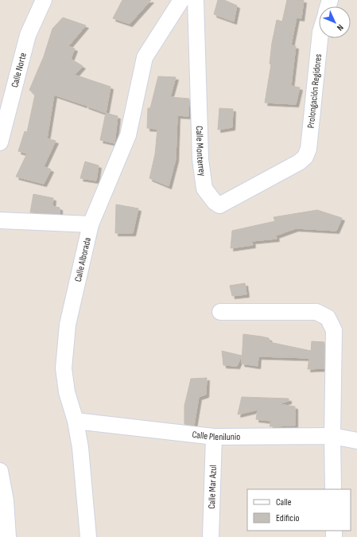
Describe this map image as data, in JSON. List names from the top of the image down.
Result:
{
  "streets": {
    "street": [
      "Calle Norte",
      "Prolongación Regidores",
      "Calle Monterrey",
      "Calle Alborada",
      "Calle Plenilunio",
      "Calle Mar Azul"
    ]
  },
  "crossings": [
    ["Prolongación Regidores", "Calle Monterrey"],
    ["Calle Alborada", "Calle Plenilunio"],
    ["Calle Plenilunio", "Calle Mar Azul"]
  ],
  "legend": ["Calle", "Edificio"],
  "north": "bottom right"
}
